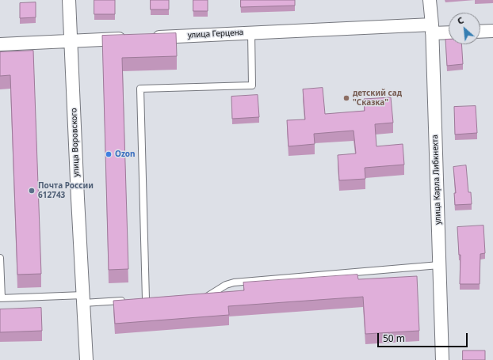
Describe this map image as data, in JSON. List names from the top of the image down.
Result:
{
  "streets": {
    "street": ["улица Герцена", "улица Воровского", "улица Карла Либкнехта"]
  },
  "crossings": [
    ["улица Герцена", "улица Воровского"],
    ["улица Герцена", "улица Карла Либкнехта"]
  ],
  "places": ["детский сад \"Сказка\"", "Ozon", "Почта России 612743"],
  "scale_bar": "50 m",
  "north": "top left"
}
